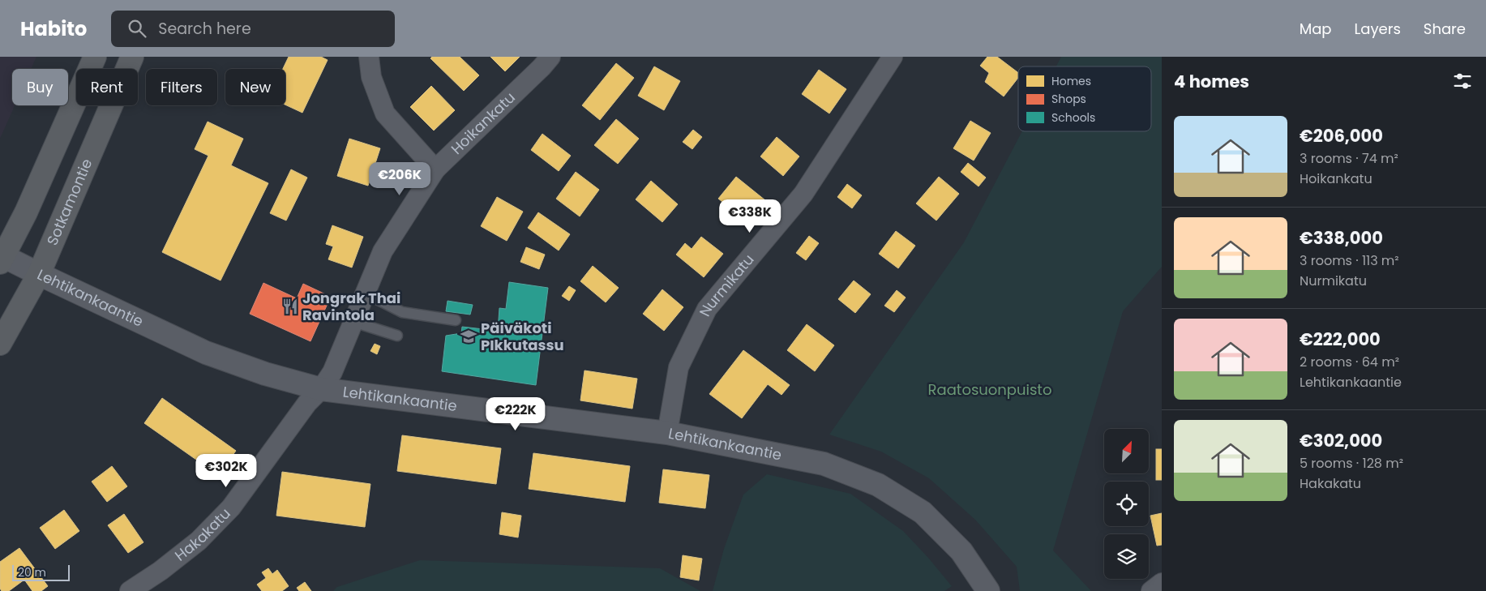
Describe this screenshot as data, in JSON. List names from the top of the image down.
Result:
{
  "streets": {
    "highway": ["Sotkamontie"],
    "street": [
      "Hoikankatu",
      "Nurmikatu",
      "Lehtikankaantie",
      "Hakakatu"
    ]
  },
  "crossings": [
    ["Hoikankatu", "Lehtikankaantie"],
    ["Hoikankatu", "Hakakatu"],
    ["Sotkamontie", "Lehtikankaantie"],
    ["Nurmikatu", "Lehtikankaantie"],
    ["Lehtikankaantie", "Hakakatu"]
  ],
  "parks": ["Raatosuonpuisto"],
  "places": {
    "restaurant": ["Jongrak Thai Ravintola"],
    "school or university": ["Päiväkoti PIkkutassu"]
  },
  "legend": ["Homes", "Shops", "Schools"],
  "scale_bar": "20 m",
  "north": "top right",
  "page": {
    "header": "Habito",
    "search": "Search here",
    "nav": ["Map", "Layers", "Share"],
    "heading": "4 homes",
    "chip": [
      "Buy",
      "Rent",
      "Filters",
      "New"
    ],
    "list": [
      {
        "name": "€206,000",
        "note": "3 rooms · 74 m² · Hoikankatu"
      },
      {
        "name": "€338,000",
        "note": "3 rooms · 113 m² · Nurmikatu"
      },
      {
        "name": "€222,000",
        "note": "2 rooms · 64 m² · Lehtikankaantie"
      },
      {
        "name": "€302,000",
        "note": "5 rooms · 128 m² · Hakakatu"
      }
    ],
    "price": [
      "€206K",
      "€338K",
      "€222K",
      "€302K"
    ],
    "scale": "20 m"
  }
}
